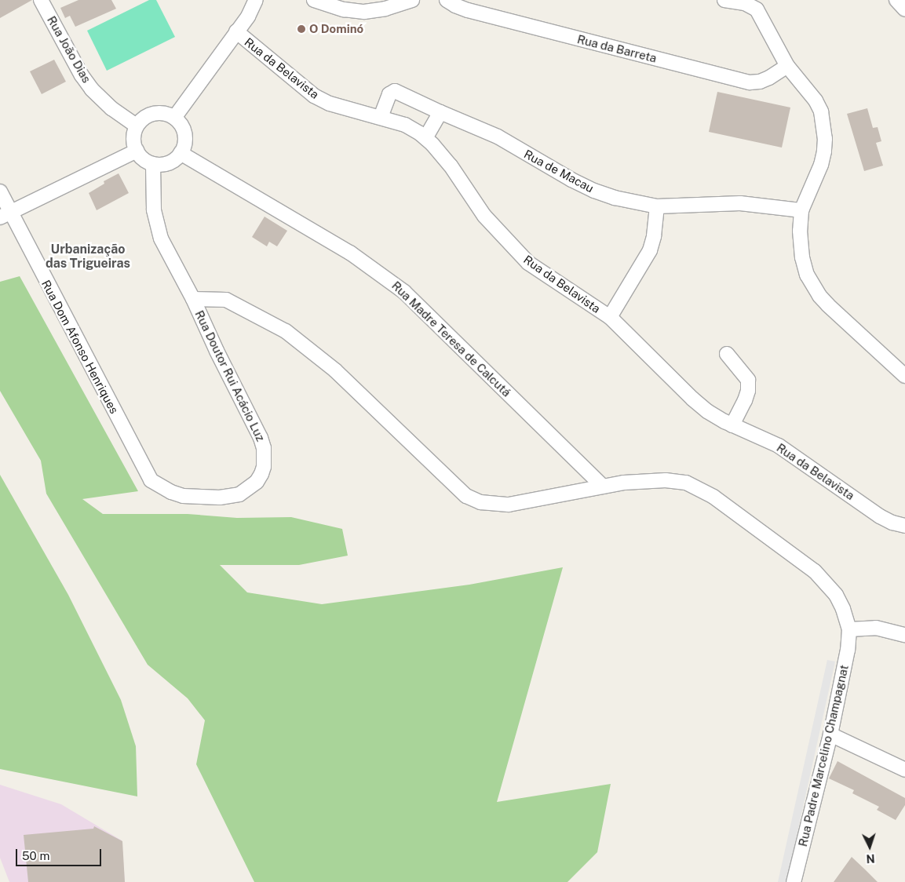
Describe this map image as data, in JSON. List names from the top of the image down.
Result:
{
  "streets": {
    "street": [
      "Rua da Barreta",
      "Rua João Dias",
      "Rua da Belavista",
      "Rua de Macau",
      "Rua Madre Teresa de Calcutá",
      "Rua Dom Afonso Henriques",
      "Rua Doutor Rui Acácio Luz",
      "Rua Padre Marcelino Champagnat"
    ]
  },
  "crossings": [
    ["Rua João Dias", "Rua Madre Teresa de Calcutá"],
    ["Rua João Dias", "Rua Doutor Rui Acácio Luz"],
    ["Rua da Belavista", "Rua de Macau"],
    ["Rua Madre Teresa de Calcutá", "Rua Doutor Rui Acácio Luz"],
    ["Rua Dom Afonso Henriques", "Rua Doutor Rui Acácio Luz"]
  ],
  "districts": ["Urbanização das Trigueiras"],
  "places": ["O Dominó"],
  "scale_bar": "50 m",
  "north": "bottom"
}
